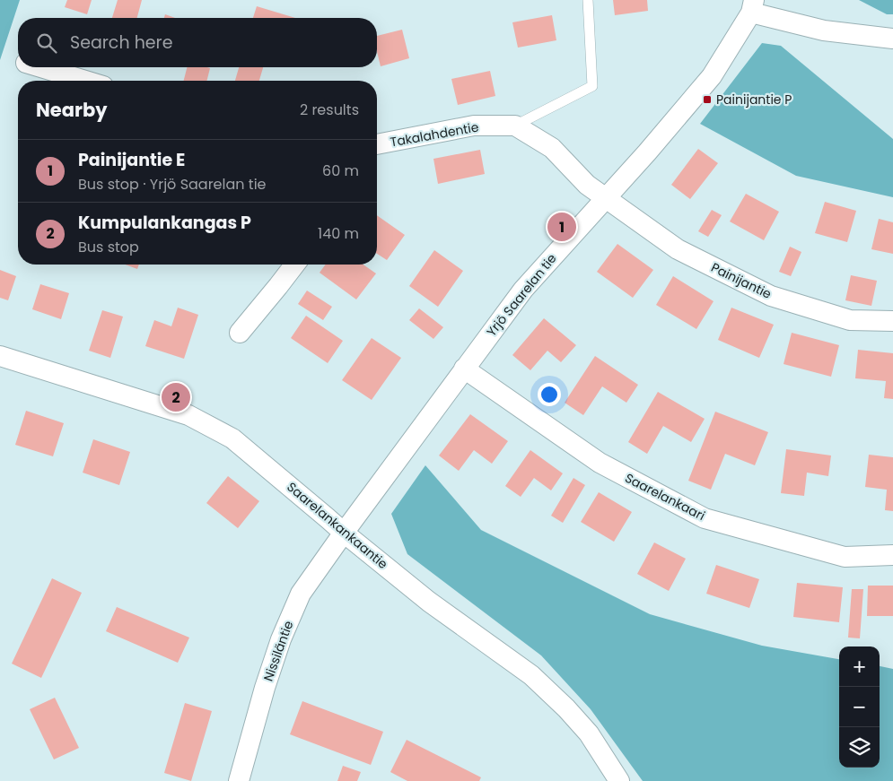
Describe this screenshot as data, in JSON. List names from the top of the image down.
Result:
{
  "streets": {
    "street": [
      "Takalahdentie",
      "Painijantie",
      "Yrjö Saarelan tie",
      "Saarelankaari",
      "Saarelankankaantie",
      "Nissiläntie"
    ]
  },
  "crossings": [
    ["Painijantie", "Yrjö Saarelan tie"],
    ["Yrjö Saarelan tie", "Saarelankaari"],
    ["Yrjö Saarelan tie", "Saarelankankaantie"],
    ["Yrjö Saarelan tie", "Nissiläntie"],
    ["Saarelankankaantie", "Nissiläntie"]
  ],
  "places": {
    "transit": ["Painijantie P"]
  },
  "page": {
    "search": "Search here",
    "heading": ["Nearby", "2 results"],
    "list": [
      {
        "mark": "1",
        "name": "Painijantie E",
        "note": "Bus stop · Yrjö Saarelan tie",
        "value": "60 m"
      },
      {
        "mark": "2",
        "name": "Kumpulankangas P",
        "note": "Bus stop",
        "value": "140 m"
      }
    ],
    "pins": ["1", "2"],
    "map_buttons": ["+", "−"]
  }
}
